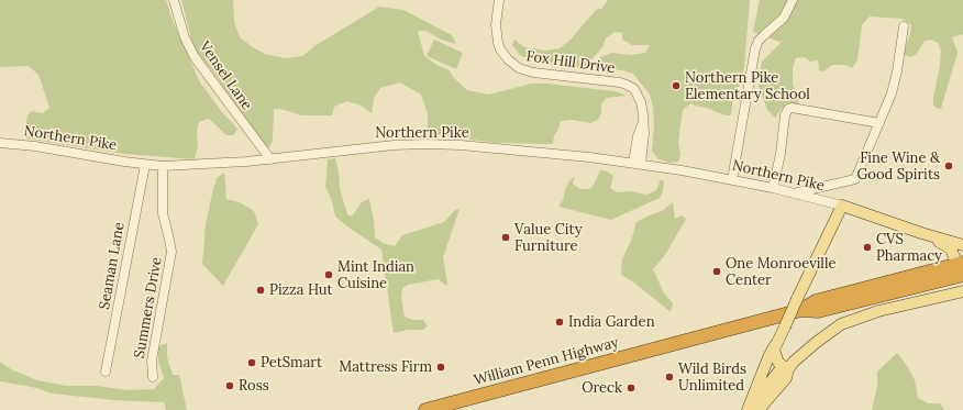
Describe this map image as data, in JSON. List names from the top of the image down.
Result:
{
  "streets": {
    "highway": ["William Penn Highway"],
    "main road": ["Northern Pike"],
    "street": [
      "Fox Hill Drive",
      "Vensel Lane",
      "Seaman Lane",
      "Summers Drive"
    ]
  },
  "crossings": [
    ["Fox Hill Drive", "Northern Pike"],
    ["Vensel Lane", "Northern Pike"],
    ["Northern Pike", "Seaman Lane"],
    ["Northern Pike", "Summers Drive"],
    ["Northern Pike", "William Penn Highway"]
  ],
  "places": [
    "Northern Pike Elementary School",
    "Fine Wine & Good Spirits",
    "Value City Furniture",
    "CVS Pharmacy",
    "One Monroeville Center",
    "Mint Indian Cuisine",
    "Pizza Hut",
    "India Garden",
    "PetSmart",
    "Mattress Firm",
    "Wild Birds Unlimited",
    "Ross",
    "Oreck"
  ]
}
